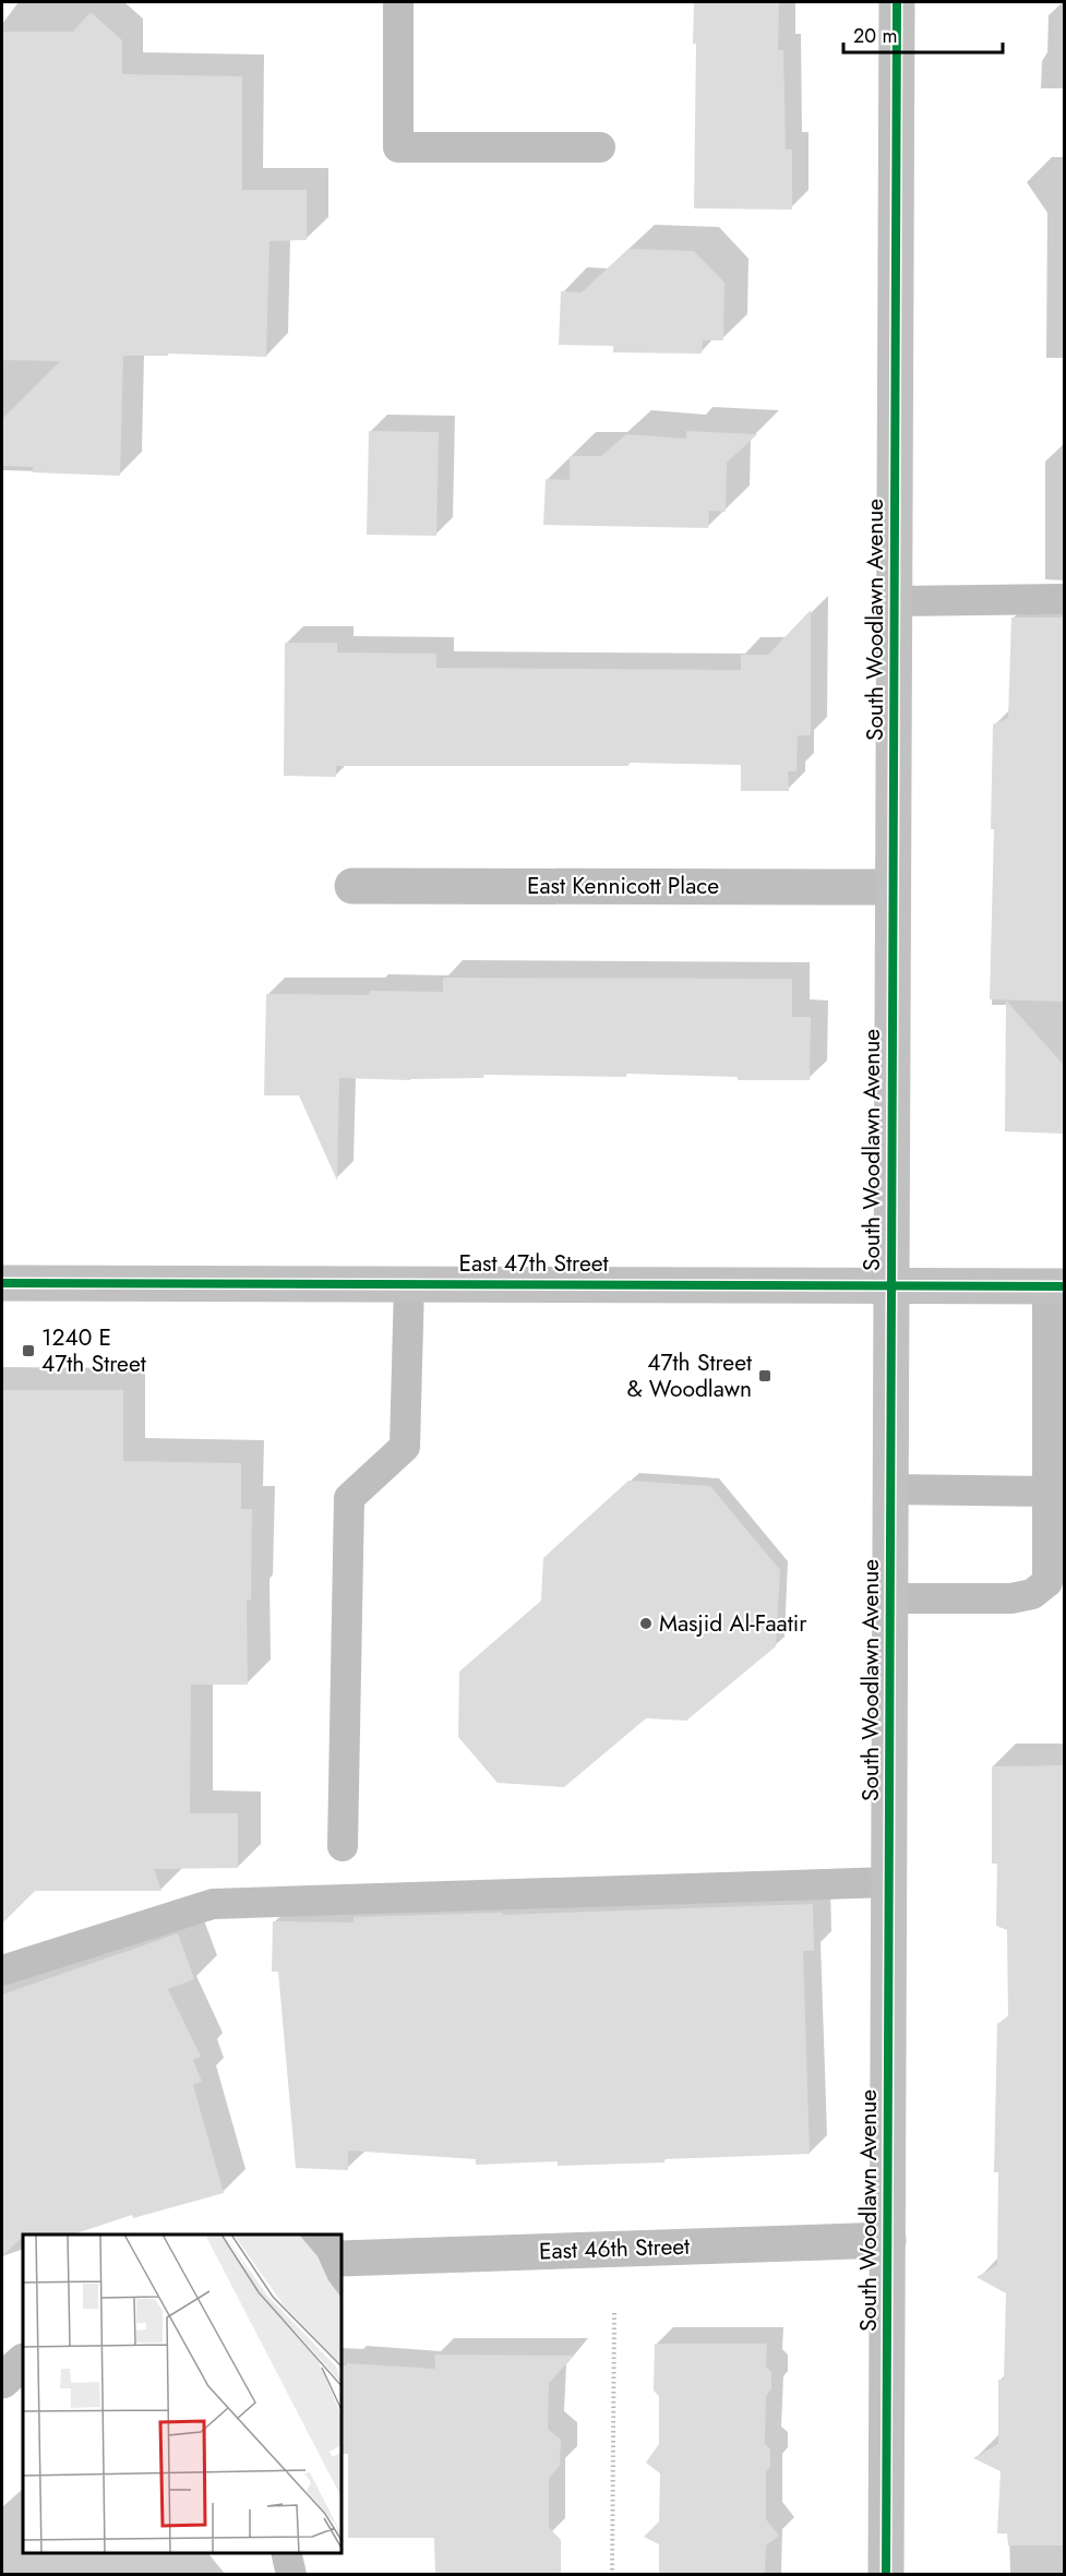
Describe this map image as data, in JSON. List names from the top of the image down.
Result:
{
  "streets": {
    "street": [
      "South Woodlawn Avenue",
      "East Kennicott Place",
      "East 47th Street",
      "East 46th Street"
    ]
  },
  "crossings": [
    ["South Woodlawn Avenue", "East Kennicott Place"],
    ["South Woodlawn Avenue", "East 47th Street"],
    ["South Woodlawn Avenue", "East 46th Street"]
  ],
  "places": {
    "transit": ["1240 E 47th Street", "47th Street & Woodlawn"],
    "other": ["Masjid Al-Faatir"]
  },
  "scale_bar": "20 m"
}
